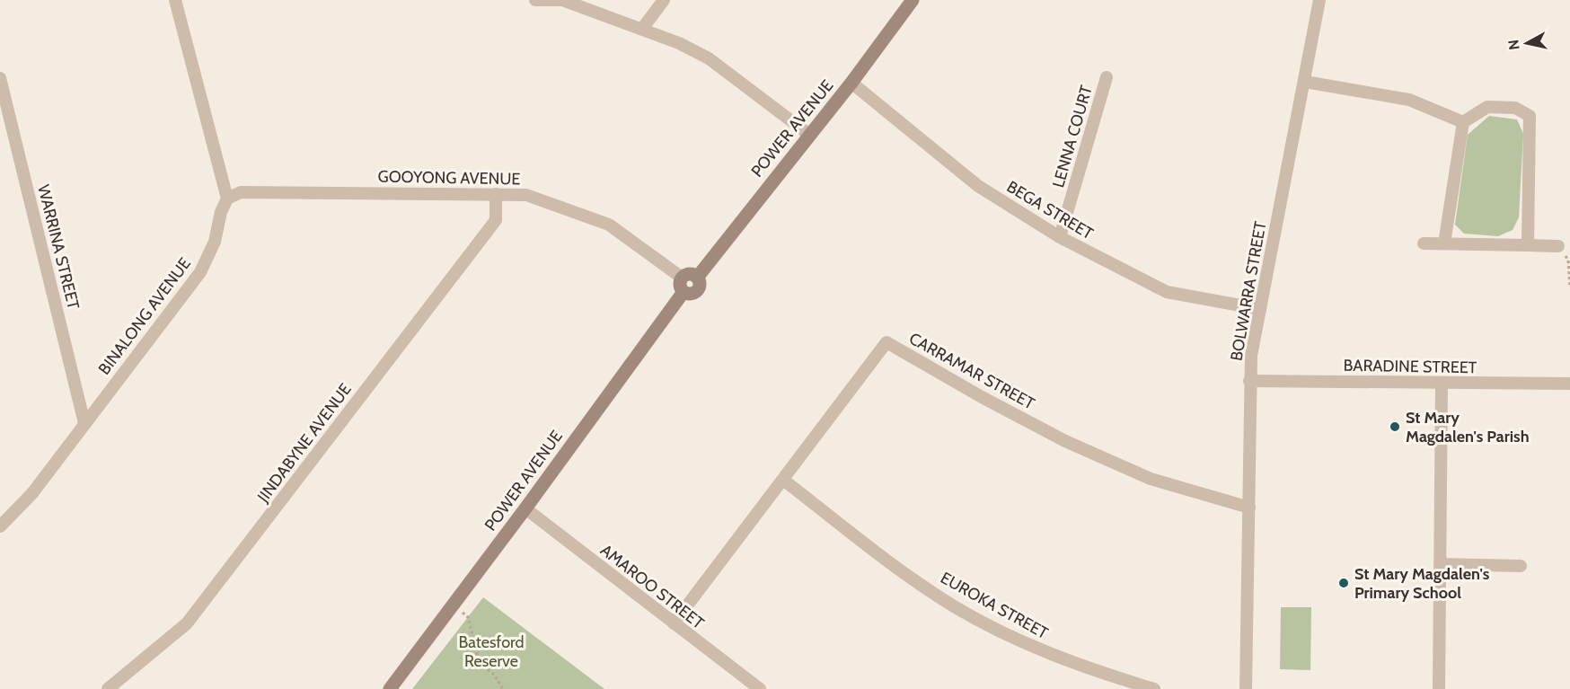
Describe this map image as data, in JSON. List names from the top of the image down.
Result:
{
  "streets": {
    "street": [
      "POWER AVENUE",
      "LENNA COURT",
      "GOOYONG AVENUE",
      "BEGA STREET",
      "WARRINA STREET",
      "BOLWARRA STREET",
      "BINALONG AVENUE",
      "BARADINE STREET",
      "CARRAMAR STREET",
      "JINDABYNE AVENUE",
      "AMAROO STREET",
      "EUROKA STREET"
    ]
  },
  "crossings": [
    ["POWER AVENUE", "GOOYONG AVENUE"],
    ["POWER AVENUE", "BEGA STREET"],
    ["POWER AVENUE", "AMAROO STREET"],
    ["LENNA COURT", "BEGA STREET"],
    ["GOOYONG AVENUE", "BINALONG AVENUE"],
    ["GOOYONG AVENUE", "JINDABYNE AVENUE"],
    ["BEGA STREET", "BOLWARRA STREET"],
    ["WARRINA STREET", "BINALONG AVENUE"],
    ["BOLWARRA STREET", "BARADINE STREET"],
    ["BOLWARRA STREET", "CARRAMAR STREET"],
    ["CARRAMAR STREET", "AMAROO STREET"],
    ["CARRAMAR STREET", "EUROKA STREET"]
  ],
  "parks": ["Batesford Reserve"],
  "places": ["St Mary Magdalen's Parish", "St Mary Magdalen's Primary School"],
  "north": "left"
}
